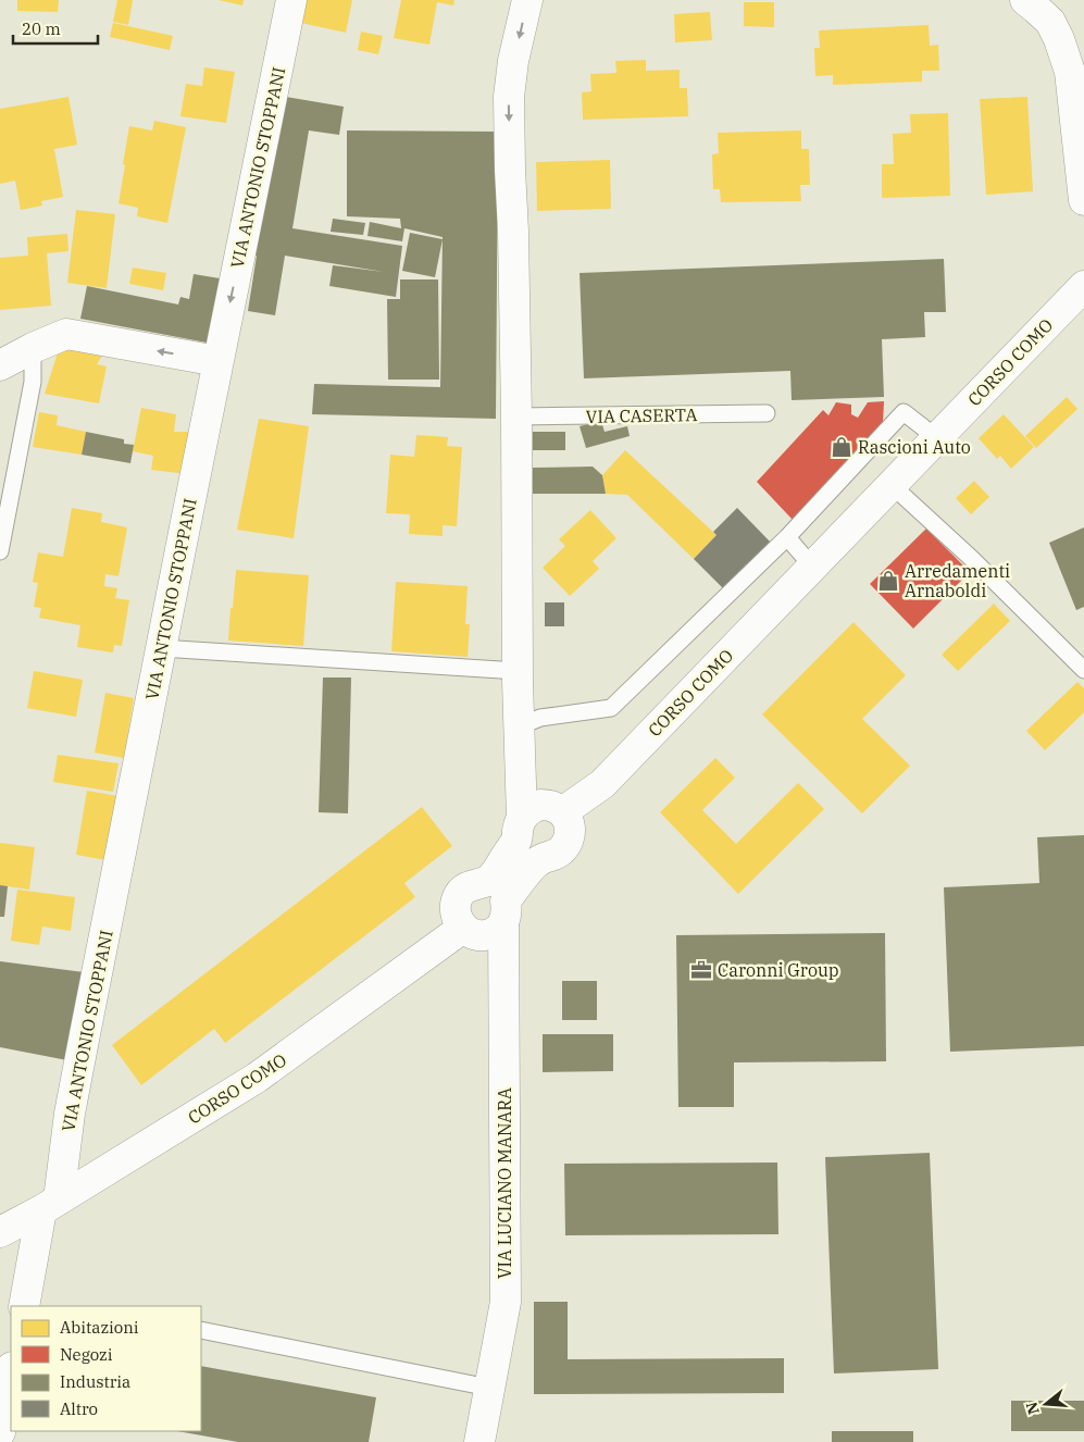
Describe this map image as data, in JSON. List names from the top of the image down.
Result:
{
  "streets": {
    "street": ["VIA ANTONIO STOPPANI", "CORSO COMO", "VIA LUCIANO MANARA"],
    "lane": ["VIA CASERTA"]
  },
  "crossings": [
    ["VIA ANTONIO STOPPANI", "CORSO COMO"],
    ["CORSO COMO", "VIA LUCIANO MANARA"]
  ],
  "places": {
    "shop": ["Rascioni Auto", "Arredamenti Arnaboldi"],
    "office": ["Caronni Group"]
  },
  "legend": [
    "Abitazioni",
    "Negozi",
    "Industria",
    "Altro"
  ],
  "scale_bar": "20 m",
  "north": "left"
}
